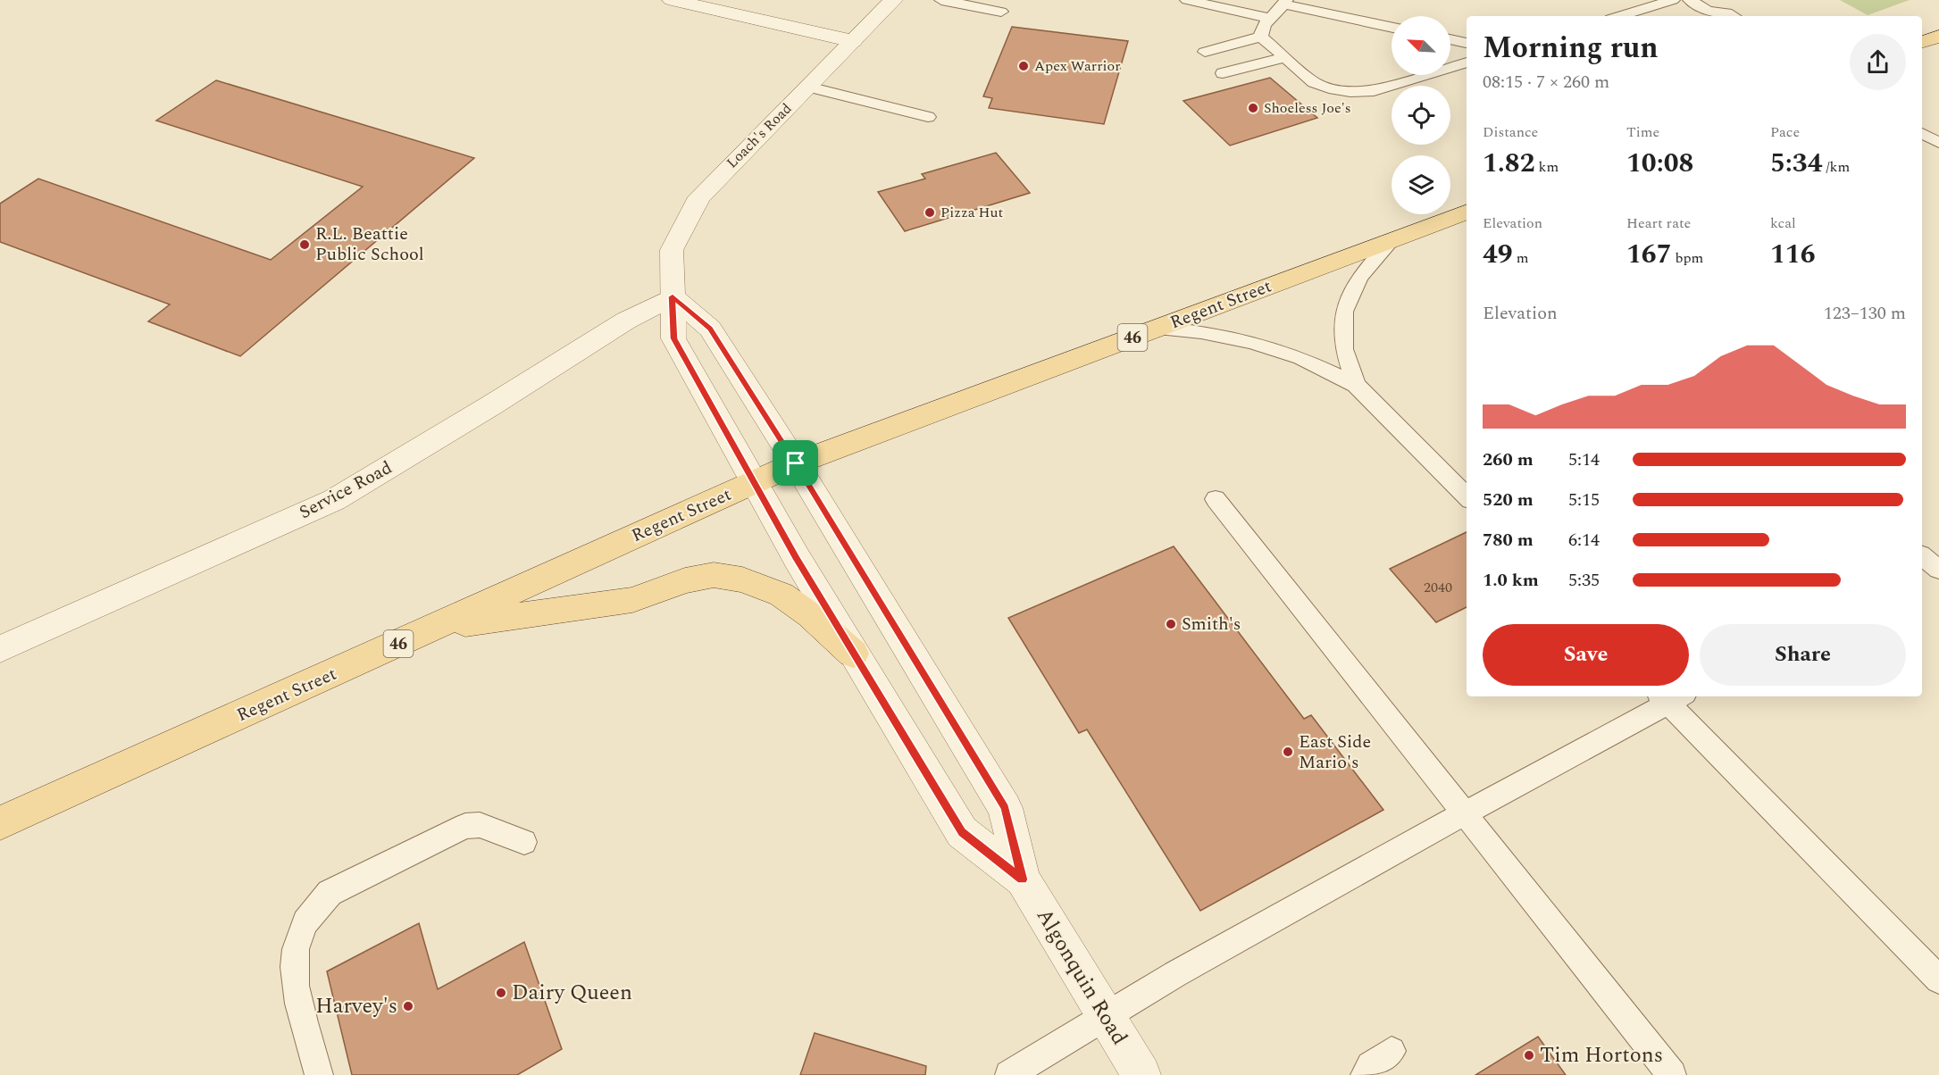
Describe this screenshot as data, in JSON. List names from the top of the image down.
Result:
{
  "streets": {
    "main road": ["Regent Street", "46"],
    "street": ["Loach's Road", "Service Road", "Algonquin Road"]
  },
  "crossings": [
    ["Loach's Road", "Regent Street"],
    ["Loach's Road", "Service Road"],
    ["Loach's Road", "Algonquin Road"],
    ["Regent Street", "Algonquin Road"]
  ],
  "places": [
    "Apex Warrior",
    "Shoeless Joe's",
    "Pizza Hut",
    "R.L. Beattie Public School",
    "Smith's",
    "East Side Mario's",
    "Dairy Queen",
    "Harvey's",
    "Tim Hortons"
  ],
  "house_numbers": ["2040"],
  "north": "top left",
  "page": {
    "heading": ["Morning run", "08:15 · 7 × 260 m"],
    "stats": [
      ["Distance", "1.82 km"],
      ["Time", "10:08"],
      ["Pace", "5:34 /km"],
      ["Elevation", "49 m"],
      ["Heart rate", "167 bpm"],
      ["kcal", "116"]
    ],
    "chart": ["Elevation", "123–130 m"],
    "list": [
      {
        "name": "260 m",
        "note": "5:14"
      },
      {
        "name": "520 m",
        "note": "5:15"
      },
      {
        "name": "780 m",
        "note": "6:14"
      },
      {
        "name": "1.0 km",
        "note": "5:35"
      }
    ],
    "buttons": ["Save", "Share"]
  }
}
